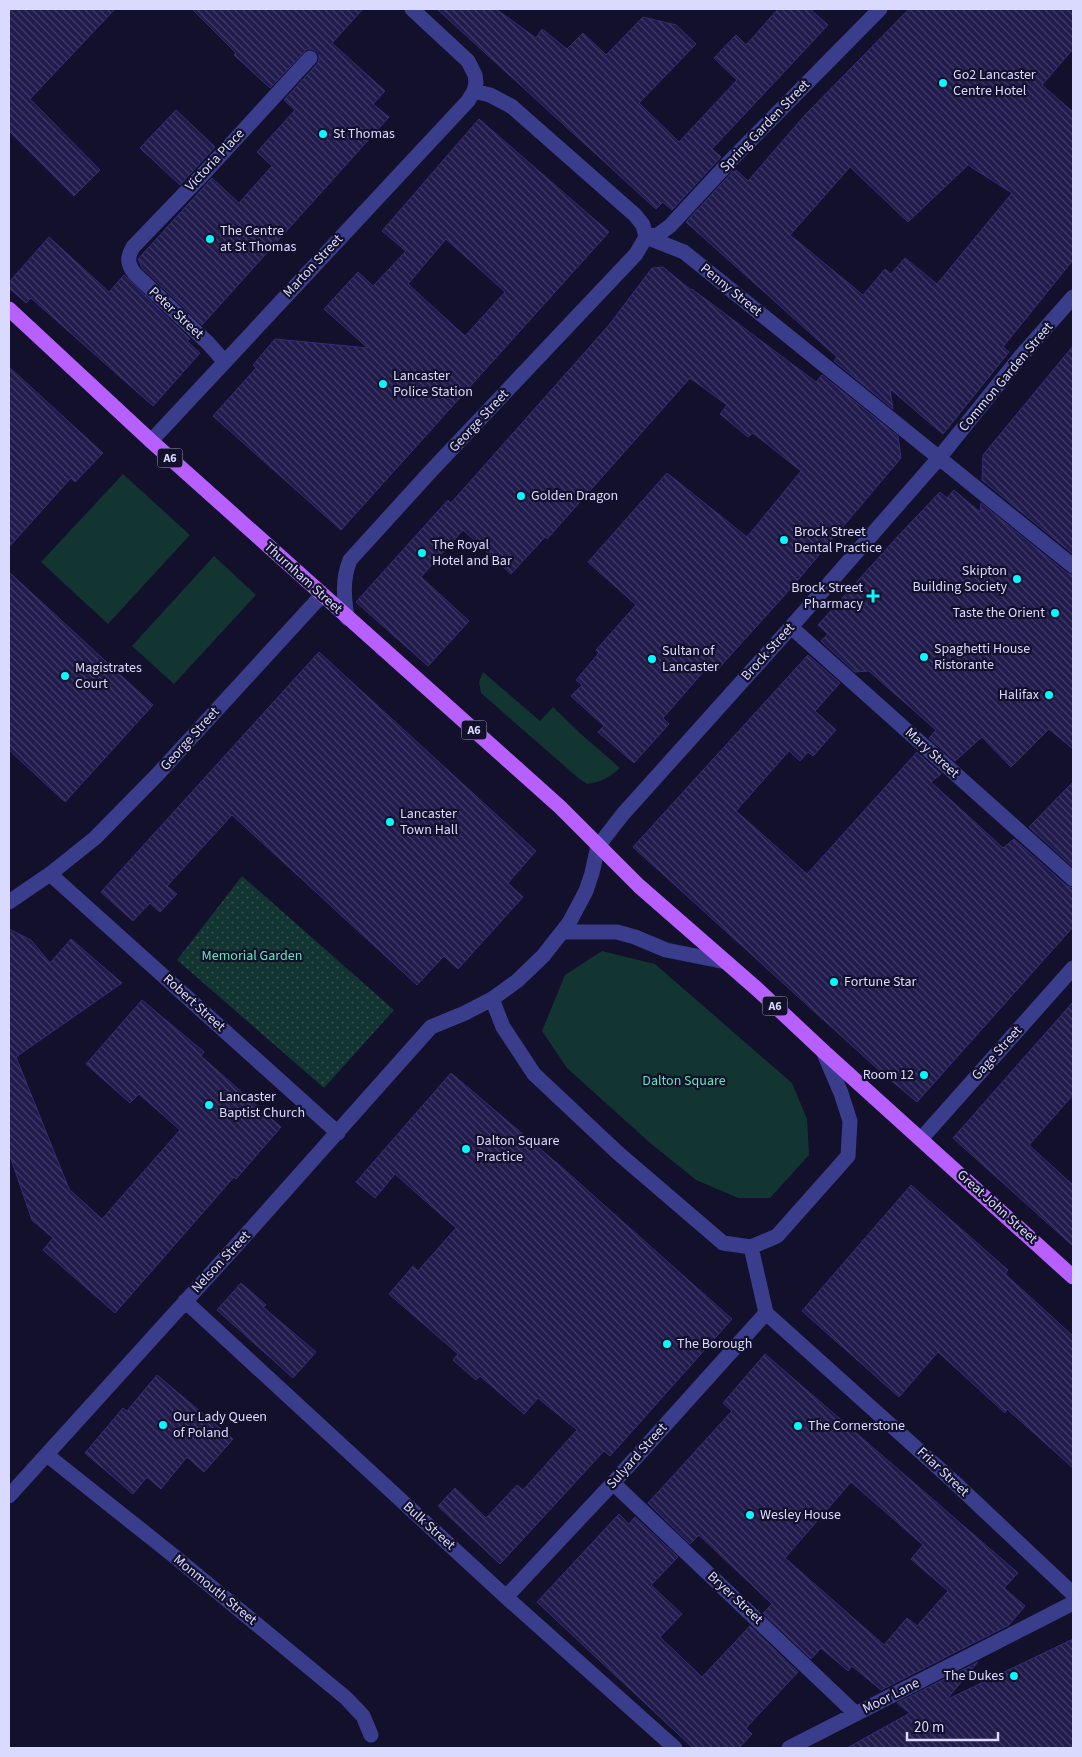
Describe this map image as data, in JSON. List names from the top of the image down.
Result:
{
  "streets": {
    "main road": ["A6", "Thurnham Street", "Great John Street"],
    "street": [
      "Spring Garden Street",
      "Victoria Place",
      "Marton Street",
      "Penny Street",
      "Peter Street",
      "Common Garden Street",
      "George Street",
      "Brock Street",
      "Mary Street",
      "Robert Street",
      "Gage Street",
      "Nelson Street",
      "Sulyard Street",
      "Friar Street",
      "Bulk Street",
      "Monmouth Street",
      "Bryer Street",
      "Moor Lane"
    ]
  },
  "crossings": [
    ["Spring Garden Street", "Penny Street"],
    ["Spring Garden Street", "George Street"],
    ["Victoria Place", "Peter Street"],
    ["Marton Street", "Peter Street"],
    ["Marton Street", "Thurnham Street"],
    ["Penny Street", "Common Garden Street"],
    ["Penny Street", "George Street"],
    ["Penny Street", "Brock Street"],
    ["Common Garden Street", "Brock Street"],
    ["George Street", "Thurnham Street"],
    ["George Street", "Robert Street"],
    ["A6", "Thurnham Street"],
    ["A6", "Brock Street"],
    ["A6", "Gage Street"],
    ["A6", "Great John Street"],
    ["Thurnham Street", "Brock Street"],
    ["Brock Street", "Mary Street"],
    ["Robert Street", "Nelson Street"],
    ["Gage Street", "Great John Street"],
    ["Nelson Street", "Bulk Street"],
    ["Nelson Street", "Monmouth Street"],
    ["Sulyard Street", "Friar Street"],
    ["Sulyard Street", "Bulk Street"],
    ["Sulyard Street", "Bryer Street"],
    ["Bryer Street", "Moor Lane"]
  ],
  "parks": ["Memorial Garden", "Dalton Square"],
  "places": {
    "other": [
      "Go2 Lancaster Centre Hotel",
      "St Thomas",
      "The Centre at St Thomas",
      "Lancaster Police Station",
      "Golden Dragon",
      "Brock Street Dental Practice",
      "The Royal Hotel and Bar",
      "Skipton Building Society",
      "Taste the Orient",
      "Spaghetti House Ristorante",
      "Sultan of Lancaster",
      "Magistrates Court",
      "Halifax",
      "Lancaster Town Hall",
      "Fortune Star",
      "Room 12",
      "Lancaster Baptist Church",
      "Dalton Square Practice",
      "The Borough",
      "Our Lady Queen of Poland",
      "The Cornerstone",
      "Wesley House",
      "The Dukes"
    ],
    "health": ["Brock Street Pharmacy"]
  },
  "scale_bar": "20 m"
}
